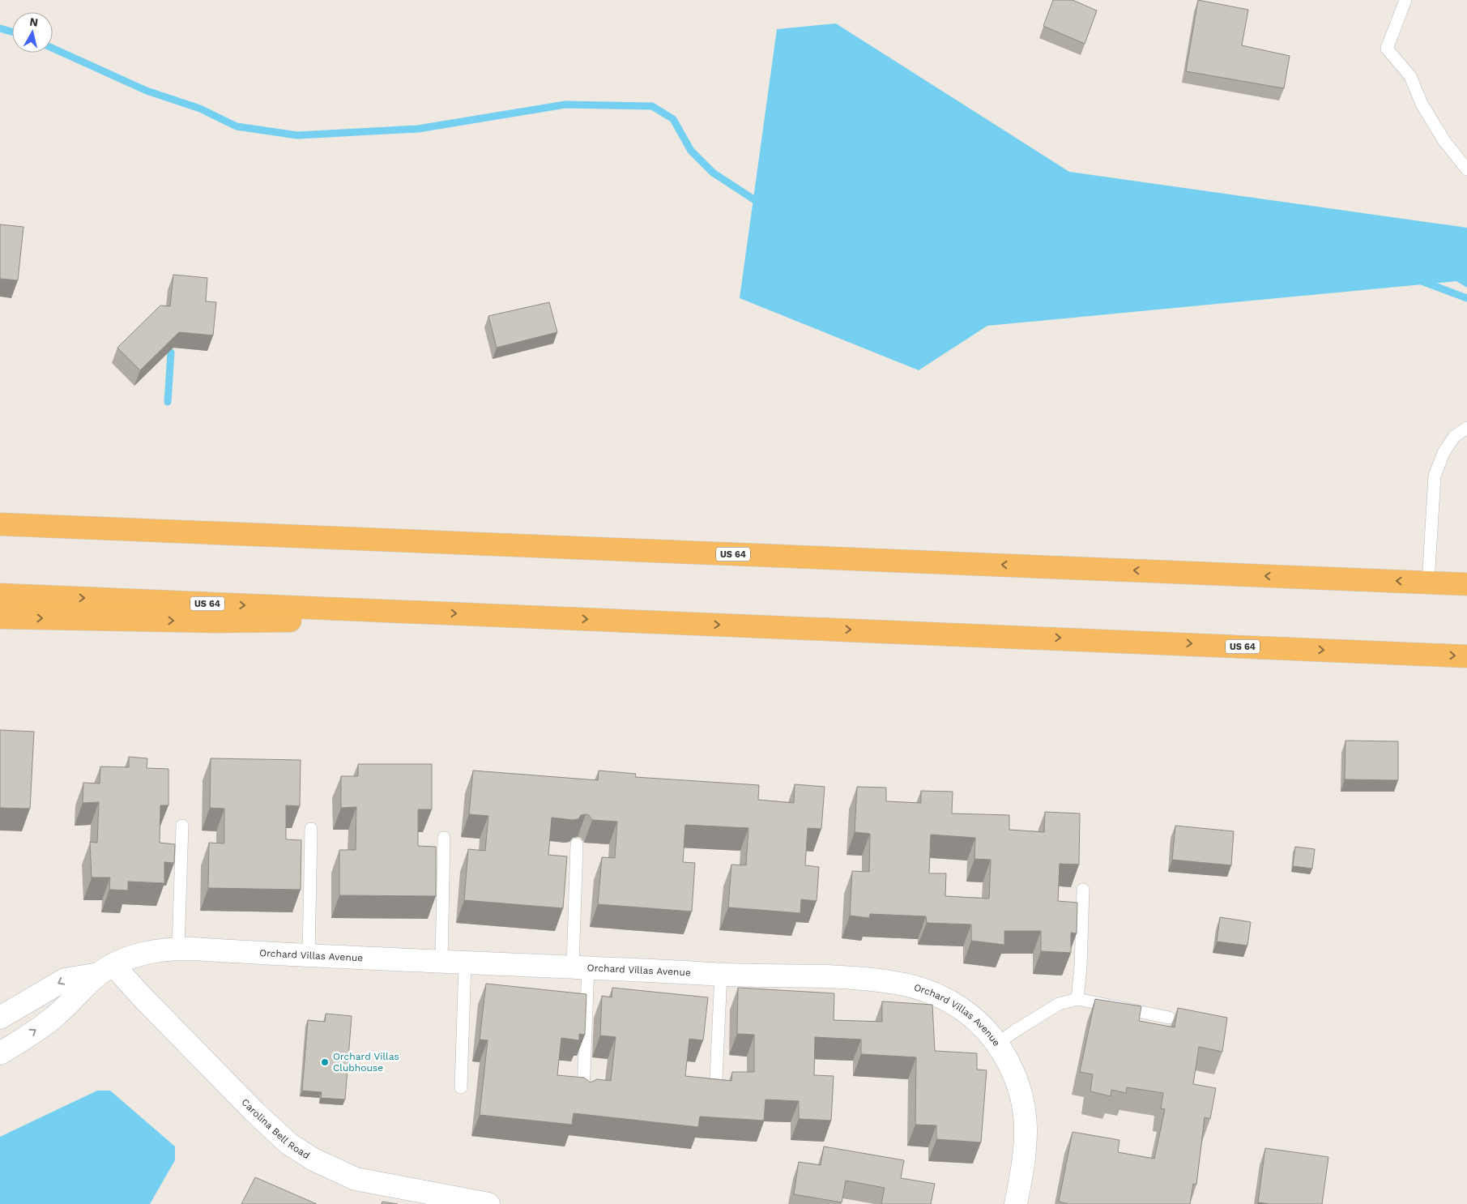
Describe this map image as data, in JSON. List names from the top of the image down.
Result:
{
  "streets": {
    "highway": ["US 64"],
    "street": ["Orchard Villas Avenue", "Carolina Bell Road"]
  },
  "crossings": [
    ["Orchard Villas Avenue", "Carolina Bell Road"]
  ],
  "places": ["Orchard Villas Clubhouse"],
  "north": "top"
}
